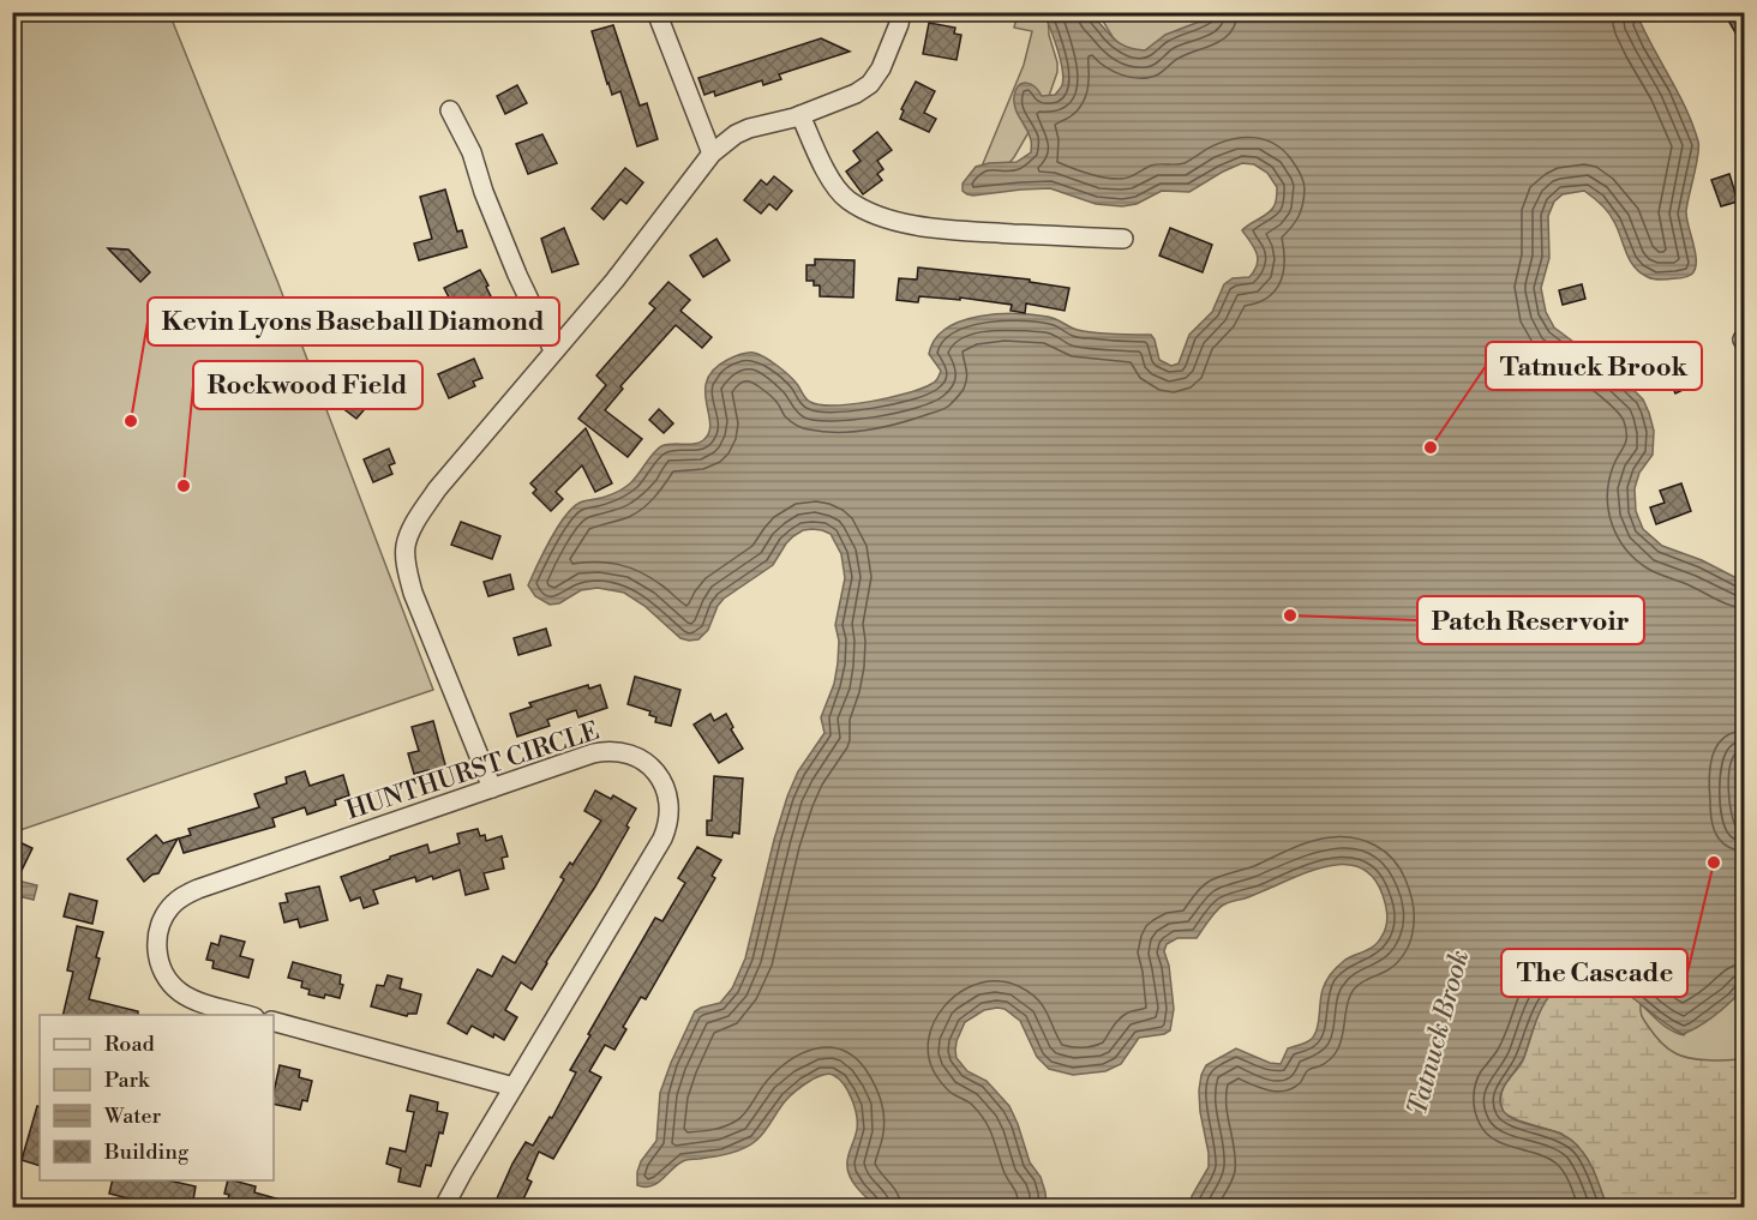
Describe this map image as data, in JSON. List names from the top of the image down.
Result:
{
  "streets": {
    "street": ["HUNTHURST CIRCLE"]
  },
  "water": ["Tatnuck Brook"],
  "places": [
    "Kevin Lyons Baseball Diamond",
    "Tatnuck Brook",
    "Rockwood Field",
    "Patch Reservoir",
    "The Cascade"
  ],
  "legend": [
    "Road",
    "Park",
    "Water",
    "Building"
  ]
}
